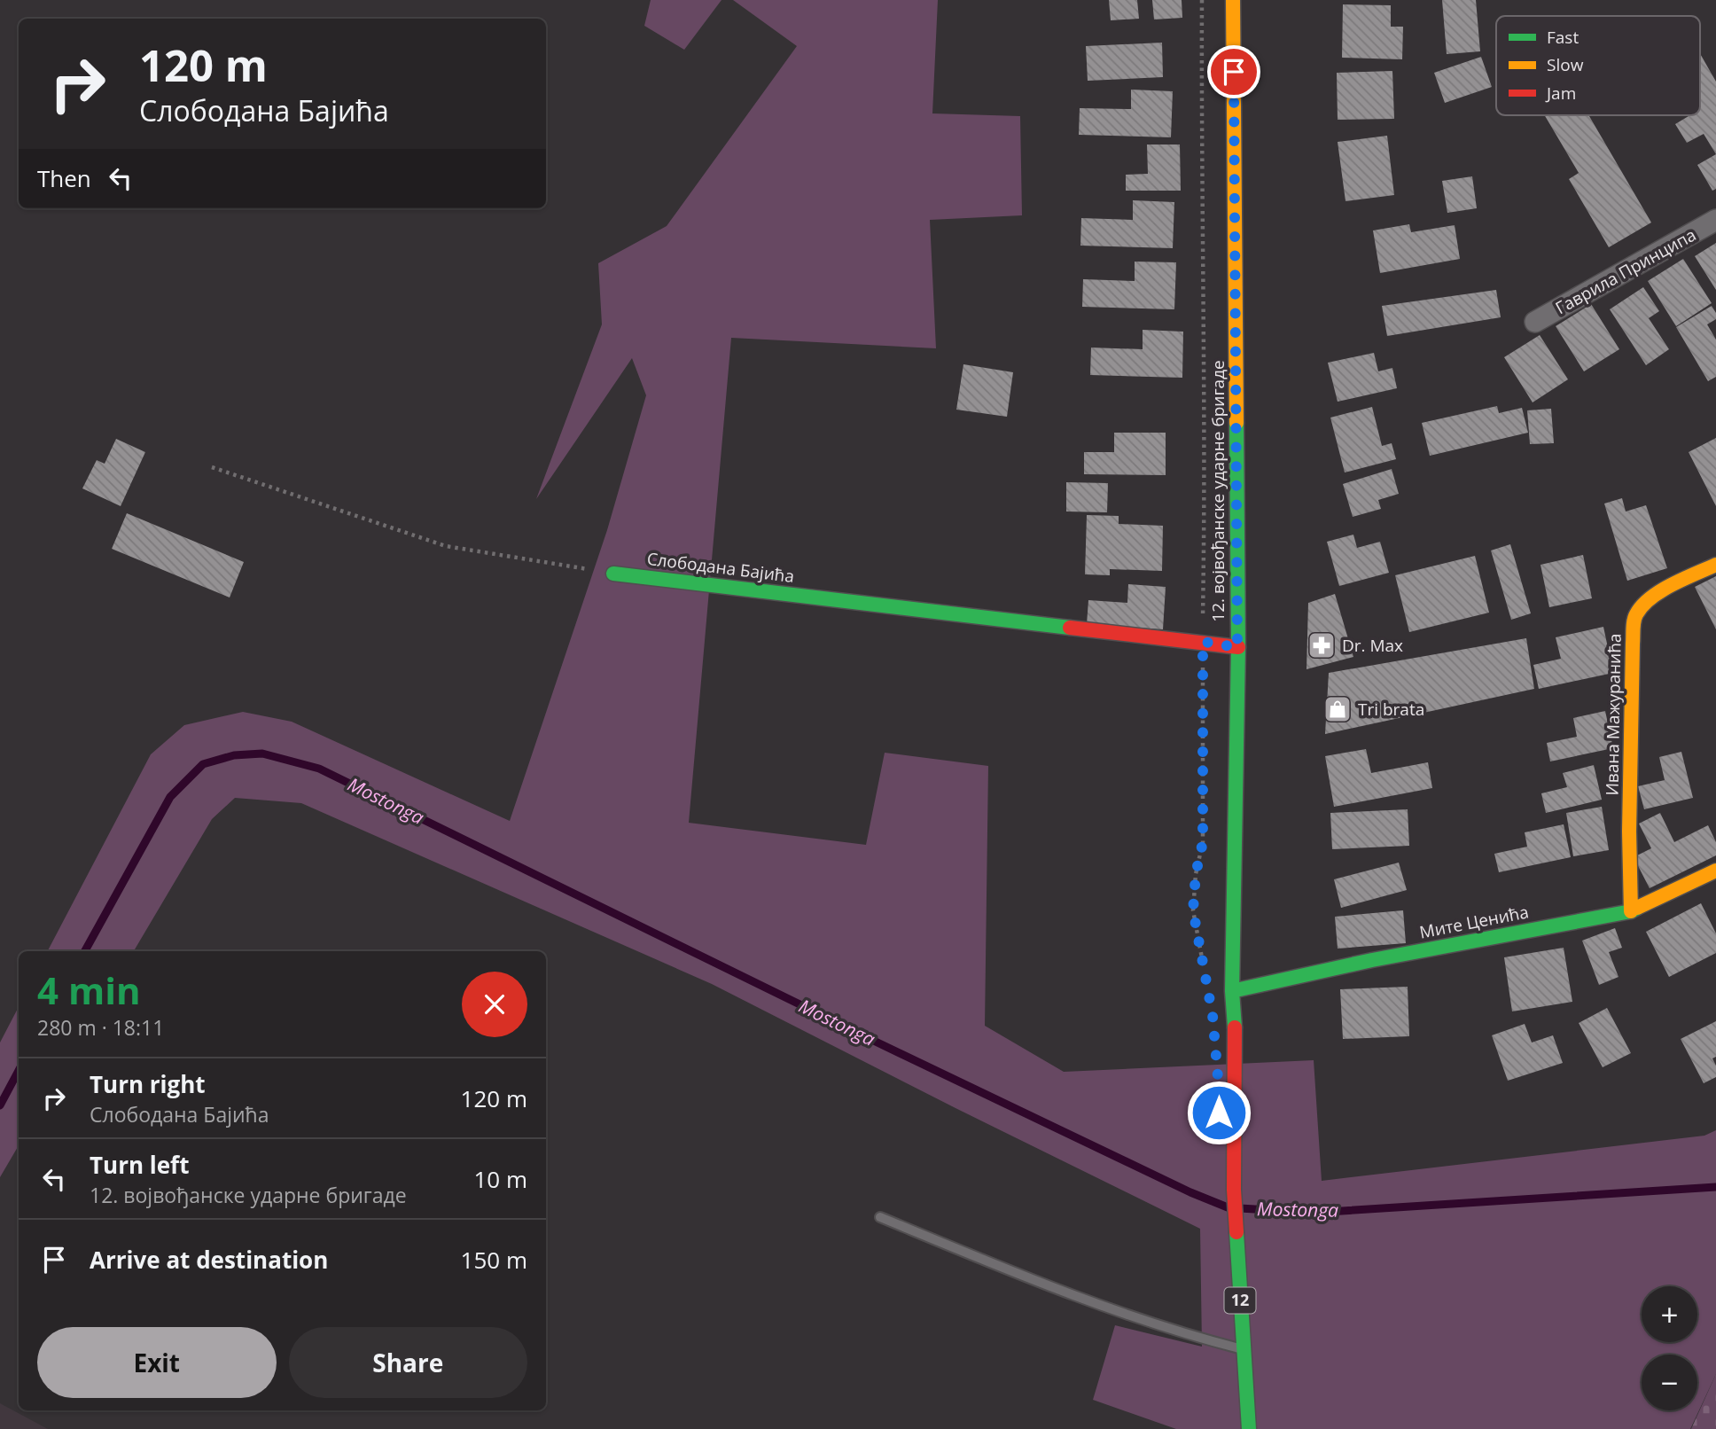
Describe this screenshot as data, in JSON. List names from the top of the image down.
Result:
{
  "streets": {
    "street": [
      "Гаврила Принципа",
      "12. војвођанске ударне бригаде",
      "Слободана Бајића",
      "Ивана Мажуранића",
      "Мите Ценића",
      "12"
    ]
  },
  "crossings": [
    ["12. војвођанске ударне бригаде", "Слободана Бајића"],
    ["12. војвођанске ударне бригаде", "Мите Ценића"],
    ["Ивана Мажуранића", "Мите Ценића"]
  ],
  "water": ["Mostonga"],
  "places": {
    "pharmacy": ["Dr. Max"],
    "shop": ["Tri brata"]
  },
  "legend": ["Fast", "Slow", "Jam"],
  "page": {
    "turn": ["120 m", "Слободана Бајића"],
    "then": "Then",
    "heading": ["4 min", "280 m · 18:11"],
    "list": [
      {
        "name": "Turn right",
        "note": "Слободана Бајића",
        "value": "120 m"
      },
      {
        "name": "Turn left",
        "note": "12. војвођанске ударне бригаде",
        "value": "10 m"
      },
      {
        "name": "Arrive at destination",
        "value": "150 m"
      }
    ],
    "map_buttons": ["+", "−"],
    "buttons": ["Exit", "Share"]
  }
}
